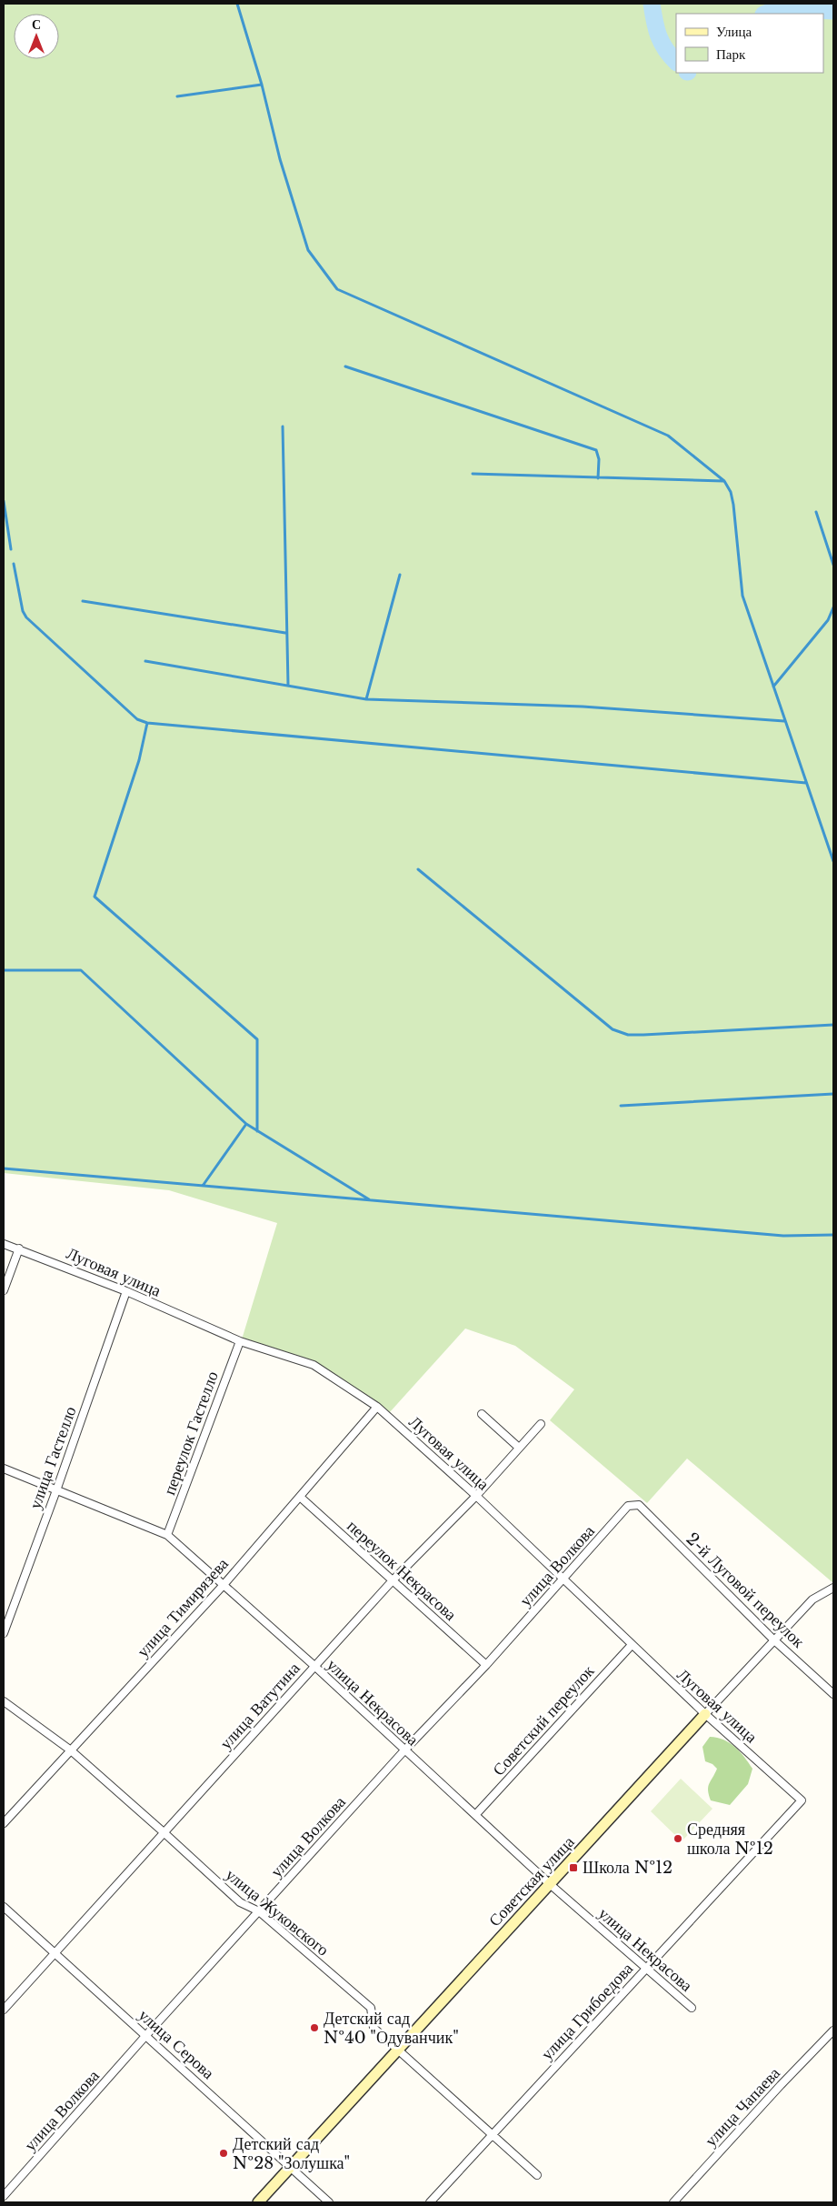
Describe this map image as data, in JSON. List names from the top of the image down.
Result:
{
  "streets": {
    "street": [
      "Луговая улица",
      "переулок Гастелло",
      "улица Гастелло",
      "улица Волкова",
      "переулок Некрасова",
      "2-й Луговой переулок",
      "улица Тимирязева",
      "улица Некрасова",
      "улица Ватутина",
      "Советский переулок",
      "Советская улица",
      "улица Жуковского",
      "улица Грибоедова",
      "улица Серова",
      "улица Чапаева"
    ]
  },
  "crossings": [
    ["Луговая улица", "переулок Гастелло"],
    ["Луговая улица", "улица Гастелло"],
    ["Луговая улица", "улица Волкова"],
    ["Луговая улица", "улица Тимирязева"],
    ["Луговая улица", "улица Ватутина"],
    ["Луговая улица", "Советский переулок"],
    ["Луговая улица", "Советская улица"],
    ["Луговая улица", "улица Грибоедова"],
    ["переулок Гастелло", "улица Некрасова"],
    ["улица Гастелло", "улица Некрасова"],
    ["улица Волкова", "переулок Некрасова"],
    ["улица Волкова", "2-й Луговой переулок"],
    ["улица Волкова", "улица Некрасова"],
    ["улица Волкова", "улица Жуковского"],
    ["улица Волкова", "улица Серова"],
    ["переулок Некрасова", "улица Тимирязева"],
    ["переулок Некрасова", "улица Ватутина"],
    ["2-й Луговой переулок", "Советская улица"],
    ["улица Тимирязева", "улица Некрасова"],
    ["улица Тимирязева", "улица Жуковского"],
    ["улица Некрасова", "улица Ватутина"],
    ["улица Некрасова", "Советский переулок"],
    ["улица Некрасова", "Советская улица"],
    ["улица Некрасова", "улица Грибоедова"],
    ["улица Ватутина", "улица Жуковского"],
    ["улица Ватутина", "улица Серова"],
    ["Советская улица", "улица Жуковского"],
    ["Советская улица", "улица Серова"],
    ["улица Жуковского", "улица Грибоедова"]
  ],
  "places": {
    "other": ["Средняя школа №12", "Детский сад №40 \"Одуванчик\"", "Детский сад №28 \"Золушка\""],
    "transit": ["Школа №12"]
  },
  "legend": ["Улица", "Парк"],
  "north": "top"
}
